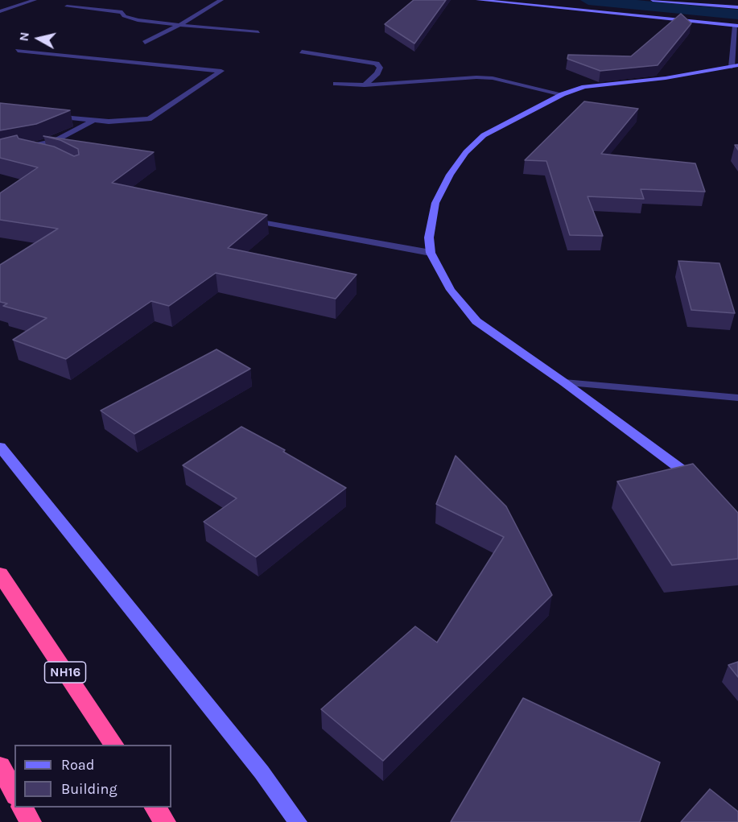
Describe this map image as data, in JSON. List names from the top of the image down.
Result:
{
  "streets": {
    "highway": ["NH16"]
  },
  "legend": ["Road", "Building"],
  "north": "left"
}
